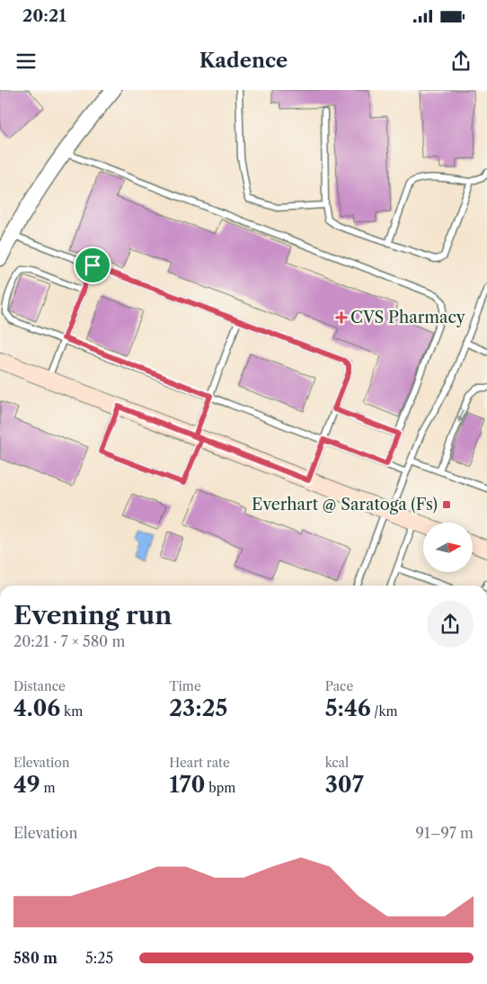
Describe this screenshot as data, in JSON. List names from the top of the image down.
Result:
{
  "places": {
    "health": ["CVS Pharmacy"],
    "transit": ["Everhart @ Saratoga (Fs)"]
  },
  "north": "right",
  "page": {
    "status": "20:21",
    "header": "Kadence",
    "heading": ["Evening run", "20:21 · 7 × 580 m"],
    "stats": [
      ["Distance", "4.06 km"],
      ["Time", "23:25"],
      ["Pace", "5:46 /km"],
      ["Elevation", "49 m"],
      ["Heart rate", "170 bpm"],
      ["kcal", "307"]
    ],
    "chart": ["Elevation", "91–97 m"],
    "list": [
      {
        "name": "580 m",
        "note": "5:25"
      }
    ]
  }
}
